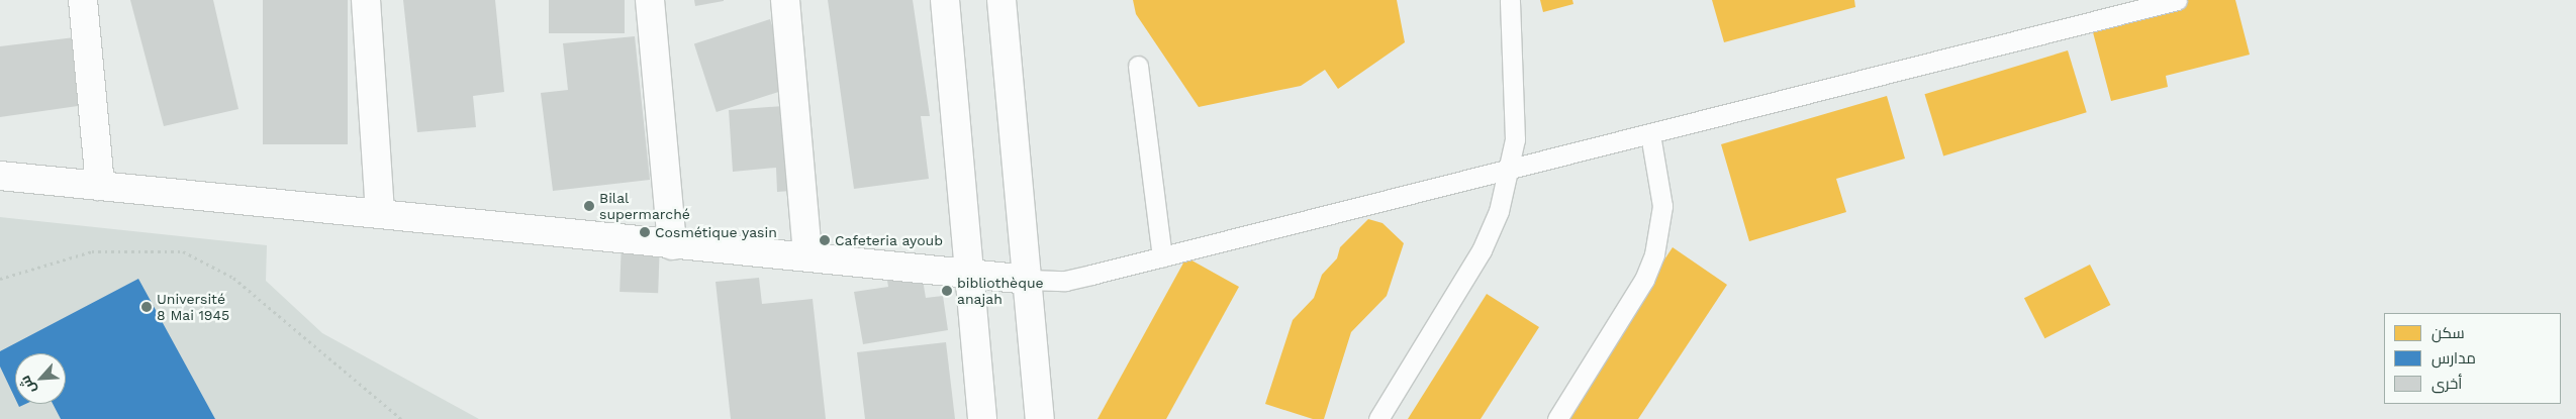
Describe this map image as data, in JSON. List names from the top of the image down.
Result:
{
  "places": [
    "Bilal supermarché",
    "Cosmétique yasin",
    "Cafeteria ayoub",
    "bibliothèque anajah",
    "Université 8 Mai 1945"
  ],
  "legend": ["سكن", "مدارس", "أخرى"],
  "north": "bottom left"
}
